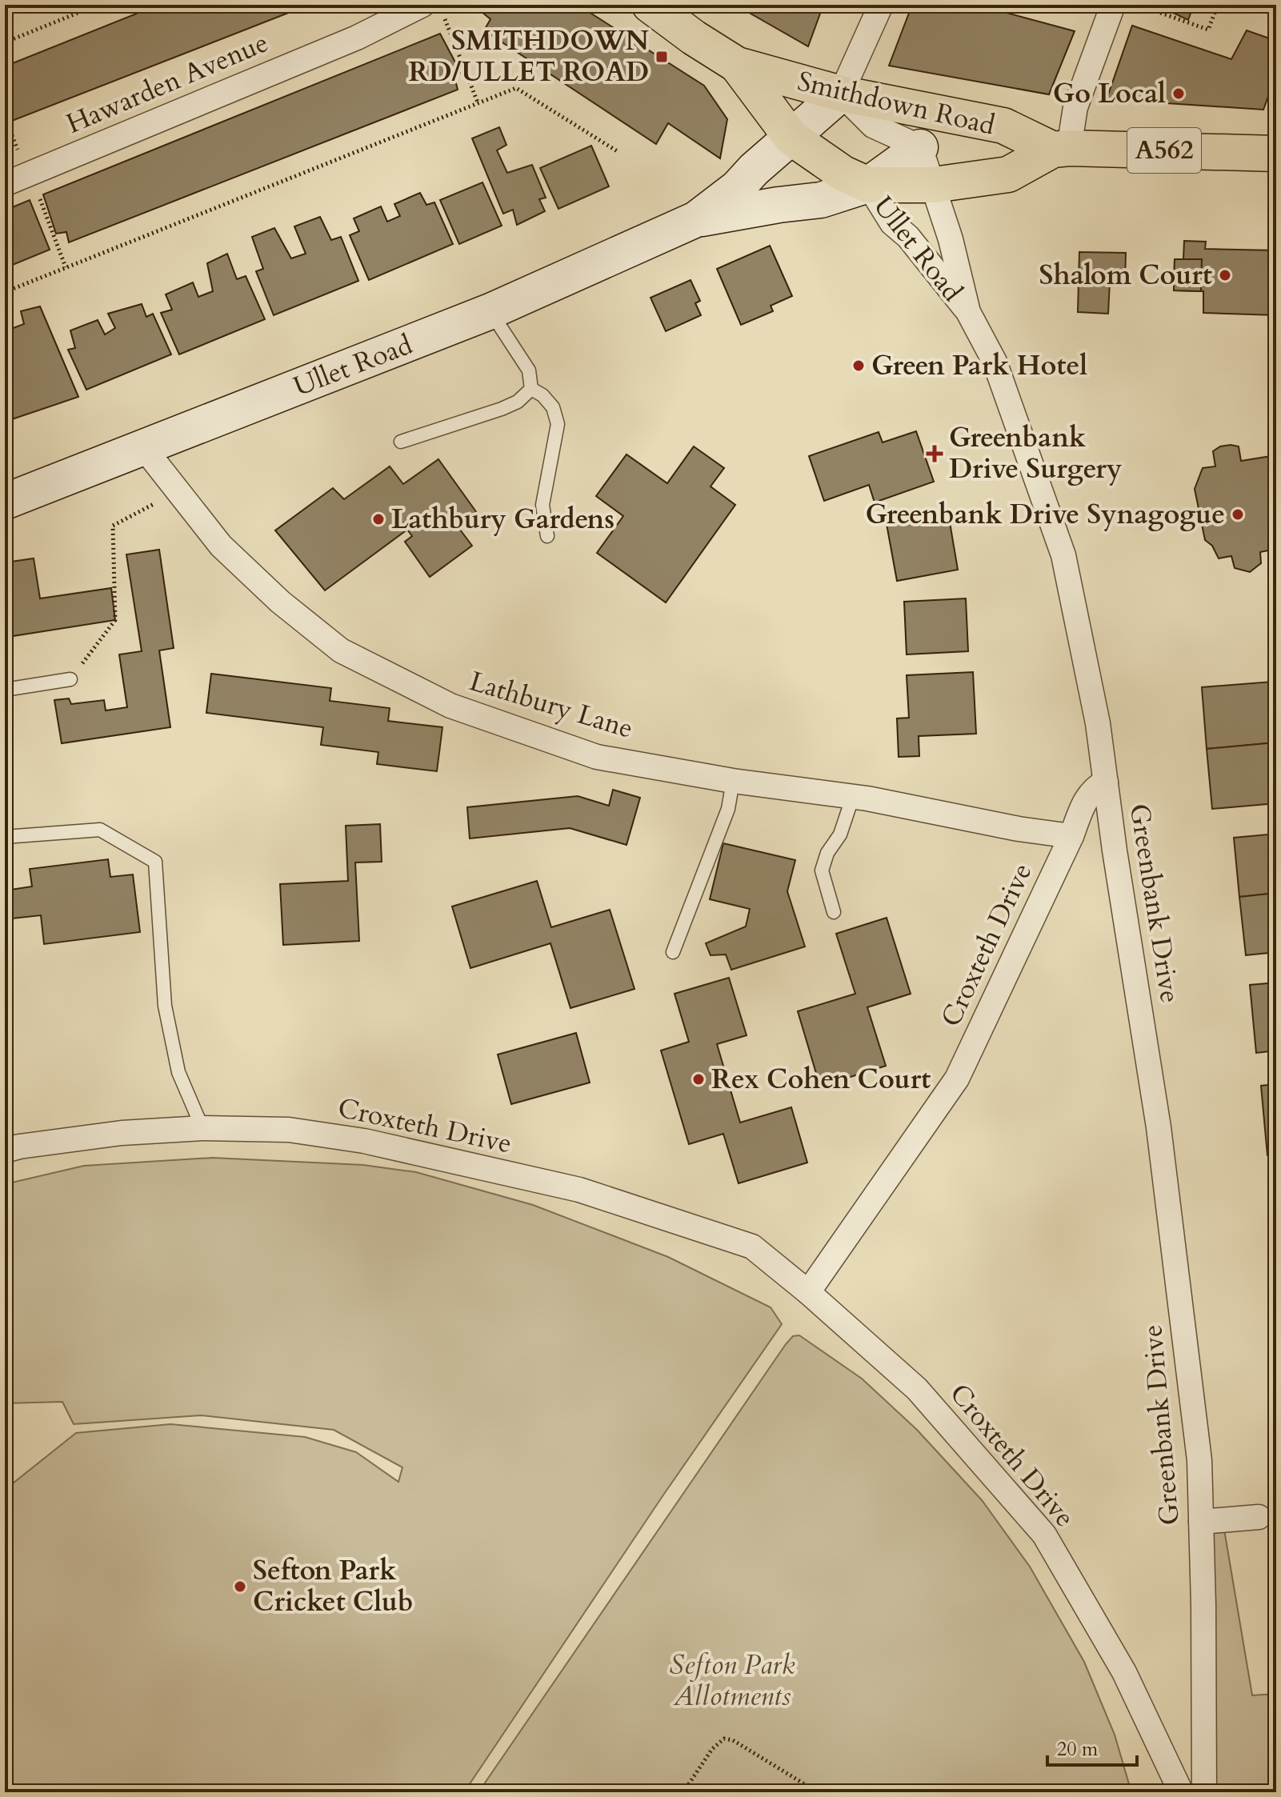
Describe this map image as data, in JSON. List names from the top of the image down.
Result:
{
  "streets": {
    "highway": ["Smithdown Road", "A562"],
    "main road": ["Ullet Road"],
    "street": [
      "Hawarden Avenue",
      "Lathbury Lane",
      "Greenbank Drive",
      "Croxteth Drive"
    ]
  },
  "crossings": [
    ["Smithdown Road", "Ullet Road"],
    ["Smithdown Road", "Greenbank Drive"],
    ["Ullet Road", "Lathbury Lane"],
    ["Ullet Road", "Greenbank Drive"],
    ["Lathbury Lane", "Croxteth Drive"],
    ["Greenbank Drive", "Croxteth Drive"]
  ],
  "parks": ["Sefton Park Allotments"],
  "places": {
    "transit": ["SMITHDOWN RD/ULLET ROAD"],
    "other": [
      "Go Local",
      "Shalom Court",
      "Green Park Hotel",
      "Greenbank Drive Synagogue",
      "Lathbury Gardens",
      "Rex Cohen Court",
      "Sefton Park Cricket Club"
    ],
    "health": ["Greenbank Drive Surgery"]
  },
  "scale_bar": "20 m"
}
